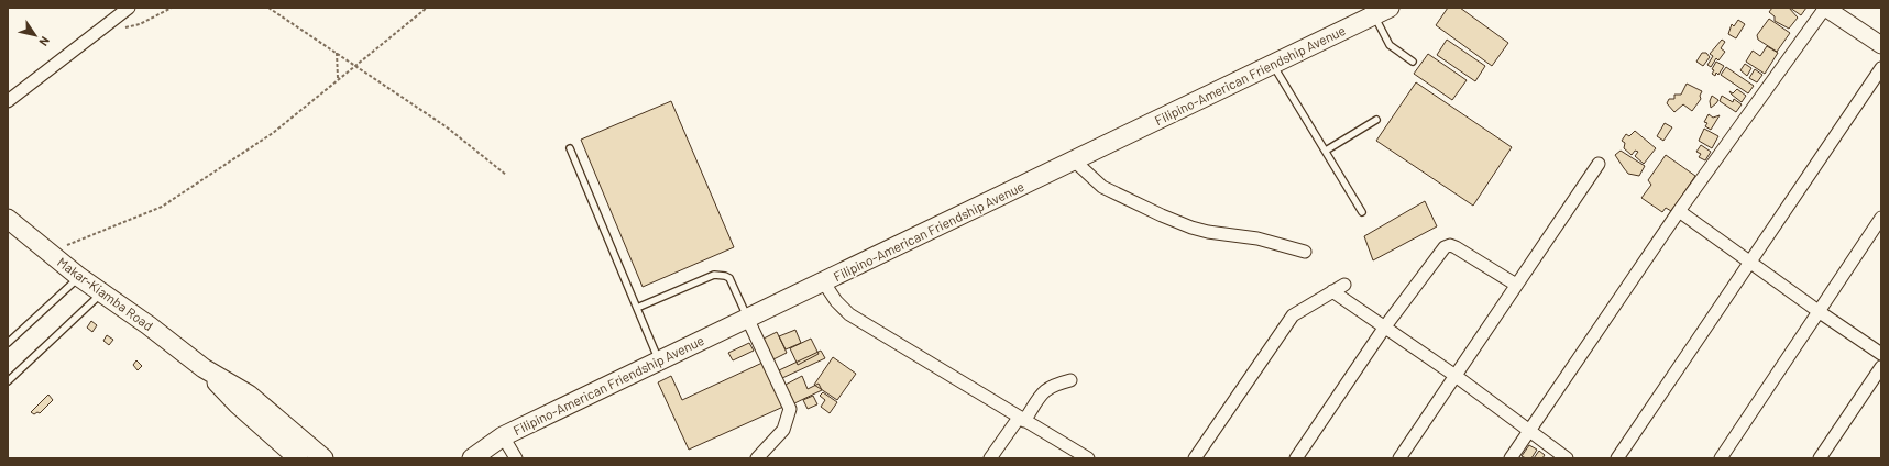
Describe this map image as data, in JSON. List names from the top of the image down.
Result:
{
  "streets": {
    "main road": ["Filipino-American Friendship Avenue", "Makar-Kiamba Road"]
  },
  "north": "bottom right"
}
